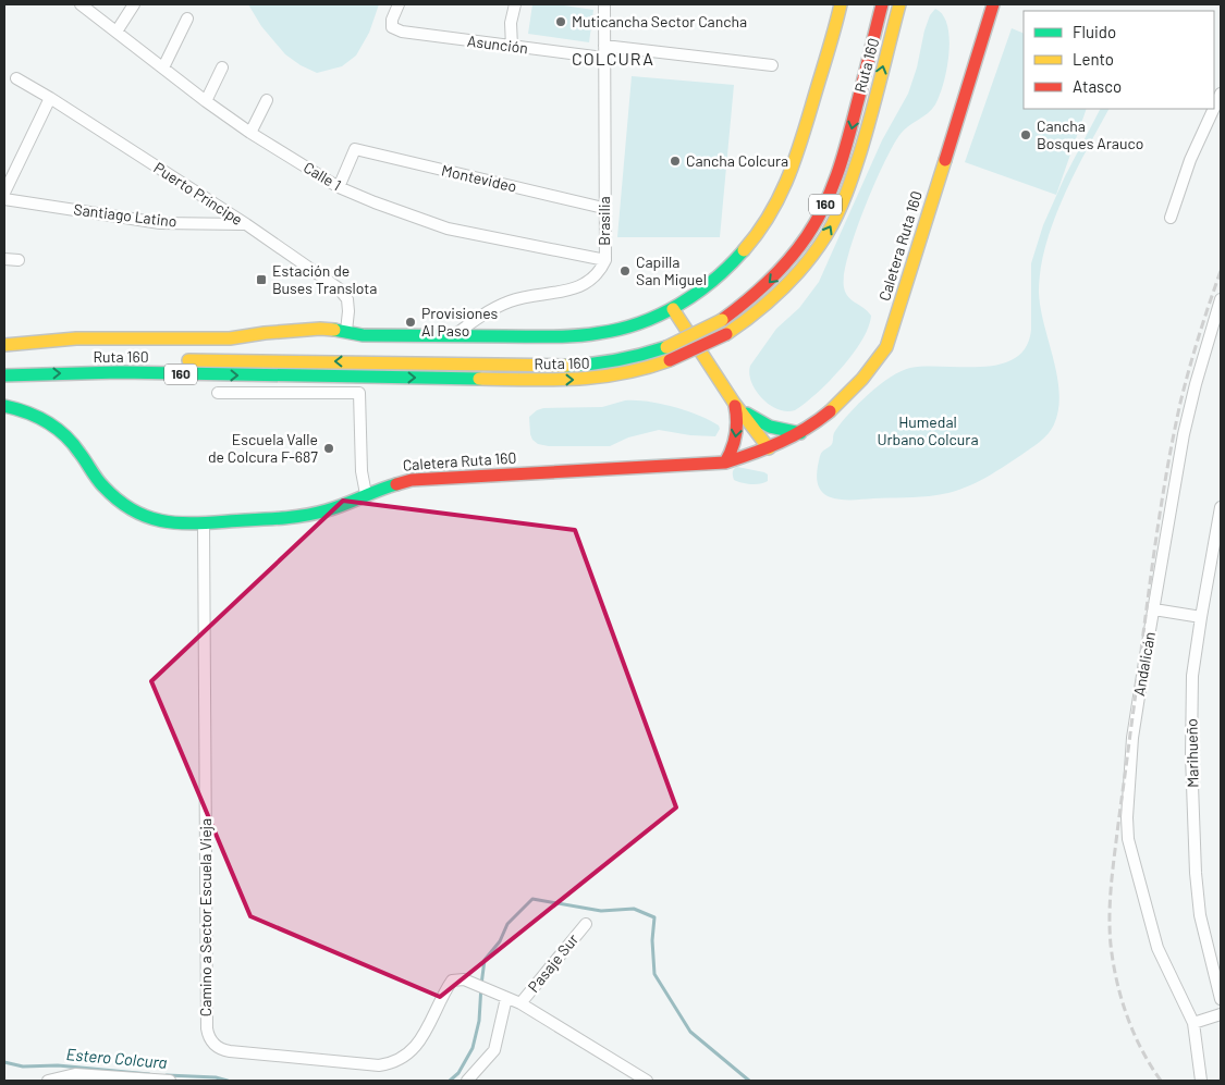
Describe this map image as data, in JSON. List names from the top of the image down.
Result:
{
  "streets": {
    "main road": ["Ruta 160", "160", "Caletera Ruta 160"],
    "street": [
      "Asunción",
      "Calle 1",
      "Montevideo",
      "Puerto Príncipe",
      "Santiago Latino",
      "Brasilia",
      "Andalicán",
      "Marihueño",
      "Camino a Sector Escuela Vieja",
      "Pasaje Sur"
    ]
  },
  "crossings": [
    ["Asunción", "Brasilia"],
    ["Calle 1", "Montevideo"],
    ["Calle 1", "Brasilia"],
    ["Montevideo", "Brasilia"],
    ["Puerto Príncipe", "Santiago Latino"],
    ["Caletera Ruta 160", "Camino a Sector Escuela Vieja"]
  ],
  "districts": ["COLCURA"],
  "water": ["Estero Colcura"],
  "parks": ["Humedal Urbano Colcura"],
  "places": {
    "other": [
      "Muticancha Sector Cancha",
      "Cancha Bosques Arauco",
      "Cancha Colcura",
      "Capilla San Miguel",
      "Provisiones Al Paso",
      "Escuela Valle de Colcura F-687"
    ],
    "transit": ["Estación de Buses Translota"]
  },
  "legend": ["Fluido", "Lento", "Atasco"]
}
